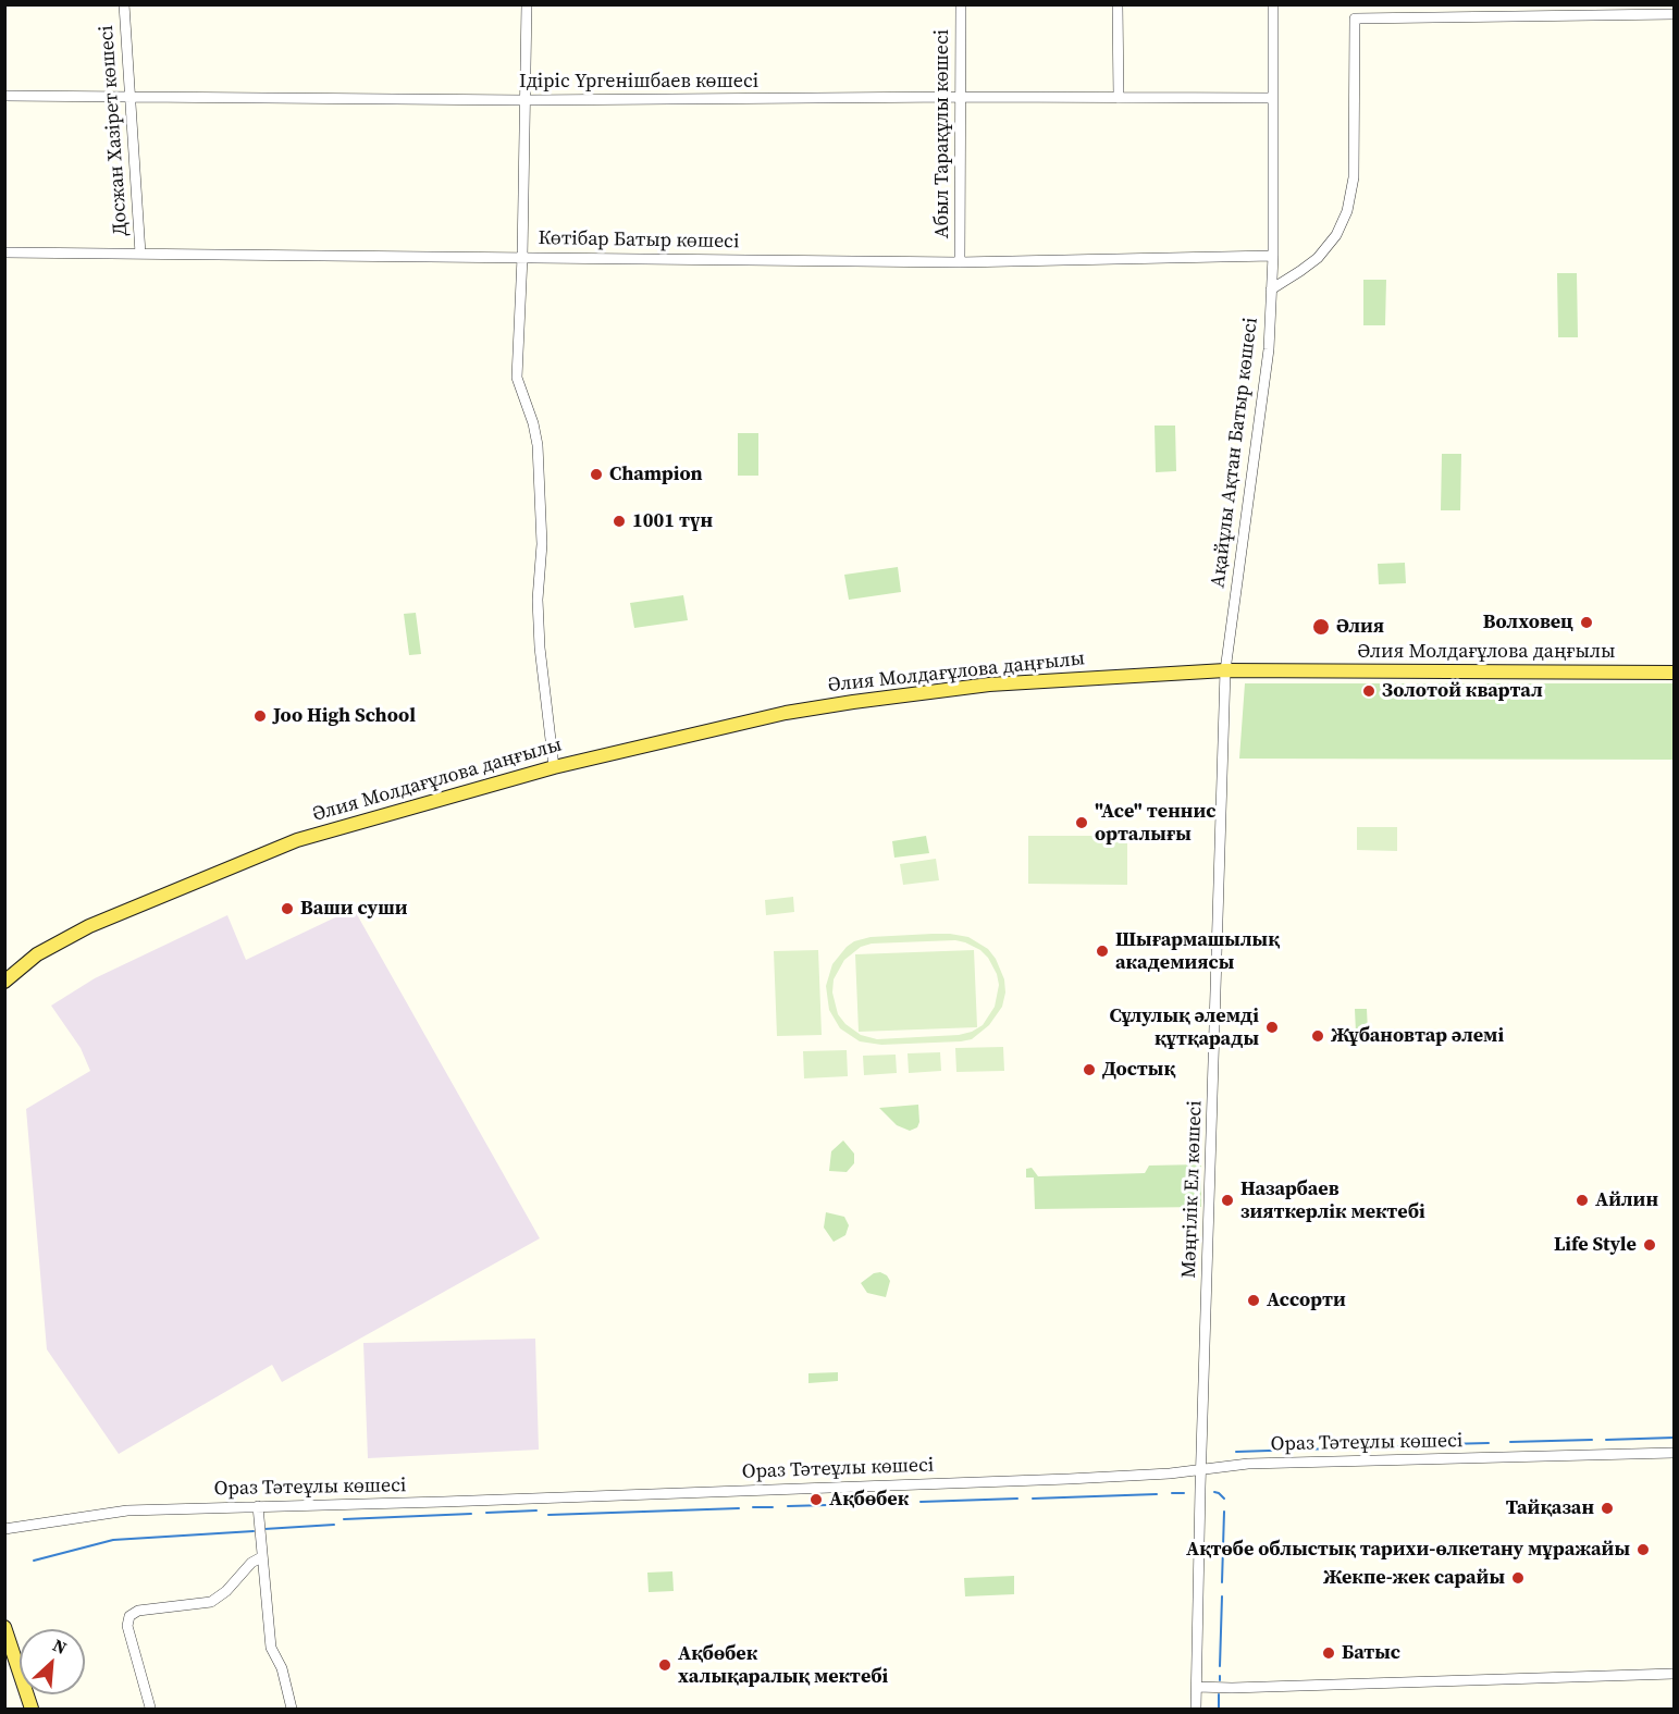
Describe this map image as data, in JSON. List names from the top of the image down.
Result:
{
  "streets": {
    "main road": ["Әлия Молдағұлова даңғылы"],
    "street": [
      "Ідіріс Үргенішбаев көшесі",
      "Досжан Хазірет көшесі",
      "Абыл Тарақұлы көшесі",
      "Көтібар Батыр көшесі",
      "Ақайұлы Ақтан Батыр көшесі",
      "Мәңгілік Ел көшесі",
      "Ораз Тәтеұлы көшесі"
    ]
  },
  "crossings": [
    ["Ідіріс Үргенішбаев көшесі", "Досжан Хазірет көшесі"],
    ["Ідіріс Үргенішбаев көшесі", "Абыл Тарақұлы көшесі"],
    ["Ідіріс Үргенішбаев көшесі", "Ақайұлы Ақтан Батыр көшесі"],
    ["Досжан Хазірет көшесі", "Көтібар Батыр көшесі"],
    ["Абыл Тарақұлы көшесі", "Көтібар Батыр көшесі"],
    ["Көтібар Батыр көшесі", "Ақайұлы Ақтан Батыр көшесі"],
    ["Ақайұлы Ақтан Батыр көшесі", "Әлия Молдағұлова даңғылы"],
    ["Ақайұлы Ақтан Батыр көшесі", "Мәңгілік Ел көшесі"],
    ["Әлия Молдағұлова даңғылы", "Мәңгілік Ел көшесі"],
    ["Мәңгілік Ел көшесі", "Ораз Тәтеұлы көшесі"]
  ],
  "places": [
    "Champion",
    "1001 түн",
    "Волховец",
    "Әлия",
    "Золотой квартал",
    "Joo High School",
    "\"Ace\" теннис орталығы",
    "Ваши суши",
    "Шығармашылық академиясы",
    "Сұлулық әлемді құтқарады",
    "Жұбановтар әлемі",
    "Достық",
    "Назарбаев зияткерлік мектебі",
    "Айлин",
    "Life Style",
    "Ассорти",
    "Ақбөбек",
    "Тайқазан",
    "Ақтөбе облыстық тарихи-өлкетану мұражайы",
    "Жекпе-жек сарайы",
    "Батыс",
    "Ақбөбек халықаралық мектебі"
  ],
  "north": "top right"
}
